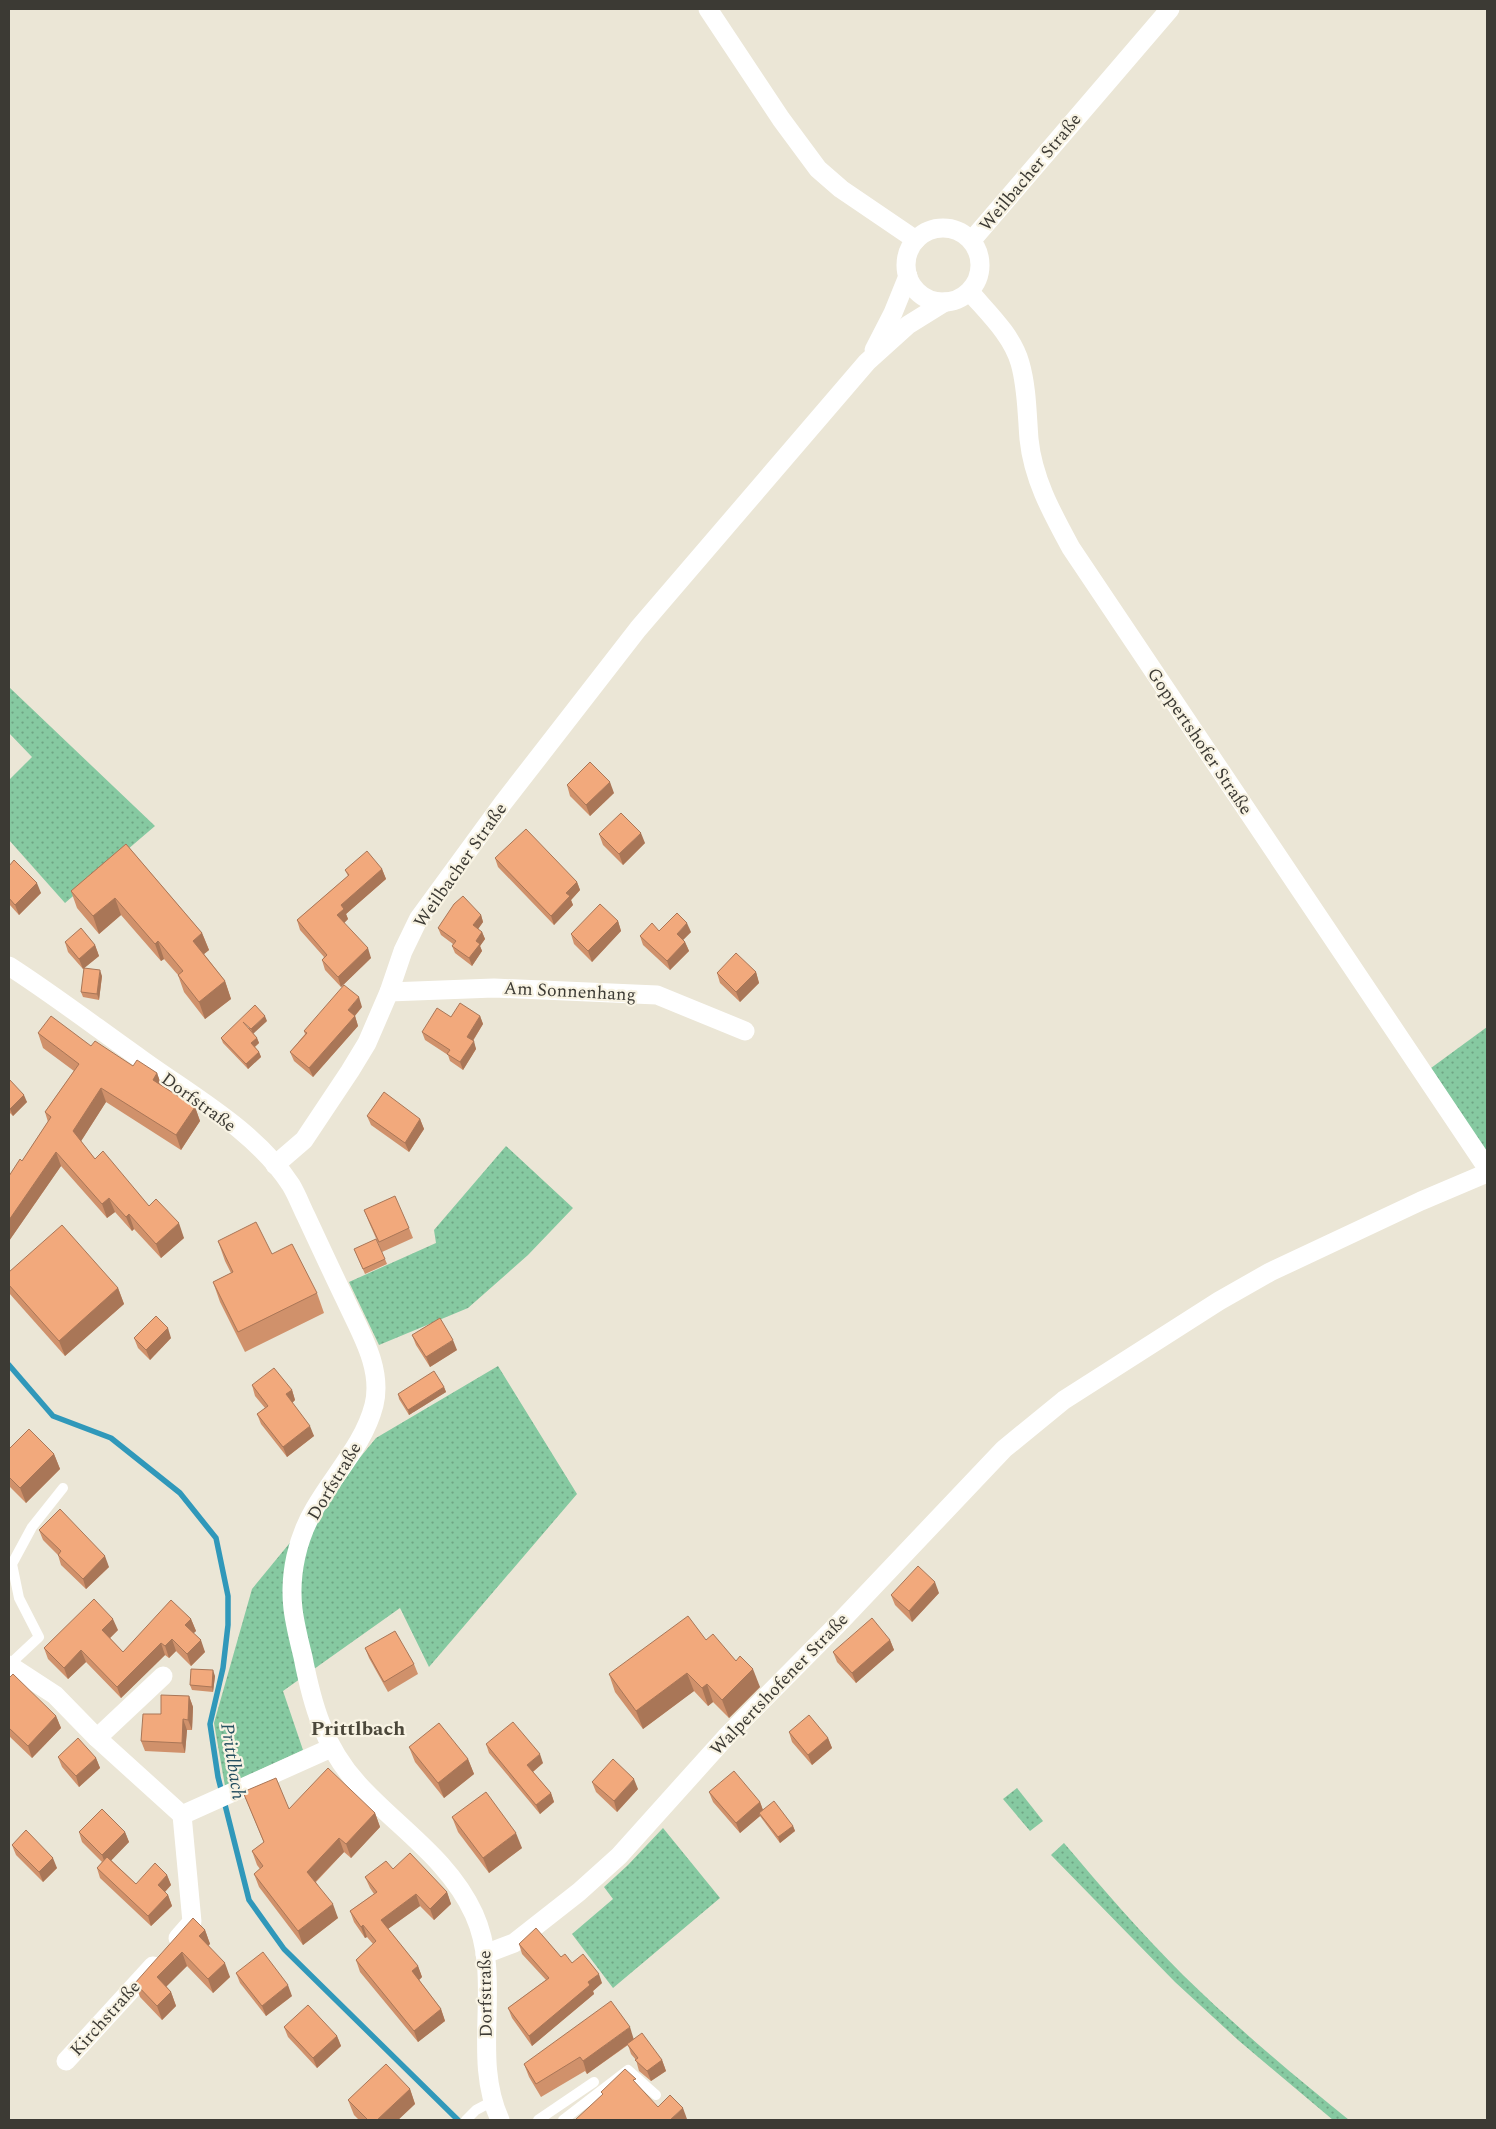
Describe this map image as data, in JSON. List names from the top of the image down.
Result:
{
  "streets": {
    "street": [
      "Weilbacher Straße",
      "Goppertshofer Straße",
      "Am Sonnenhang",
      "Dorfstraße",
      "Walpertshofener Straße",
      "Kirchstraße"
    ]
  },
  "crossings": [
    ["Weilbacher Straße", "Goppertshofer Straße"],
    ["Weilbacher Straße", "Am Sonnenhang"],
    ["Weilbacher Straße", "Dorfstraße"],
    ["Dorfstraße", "Walpertshofener Straße"]
  ],
  "districts": ["Prittlbach"],
  "water": ["Prittlbach"]
}
